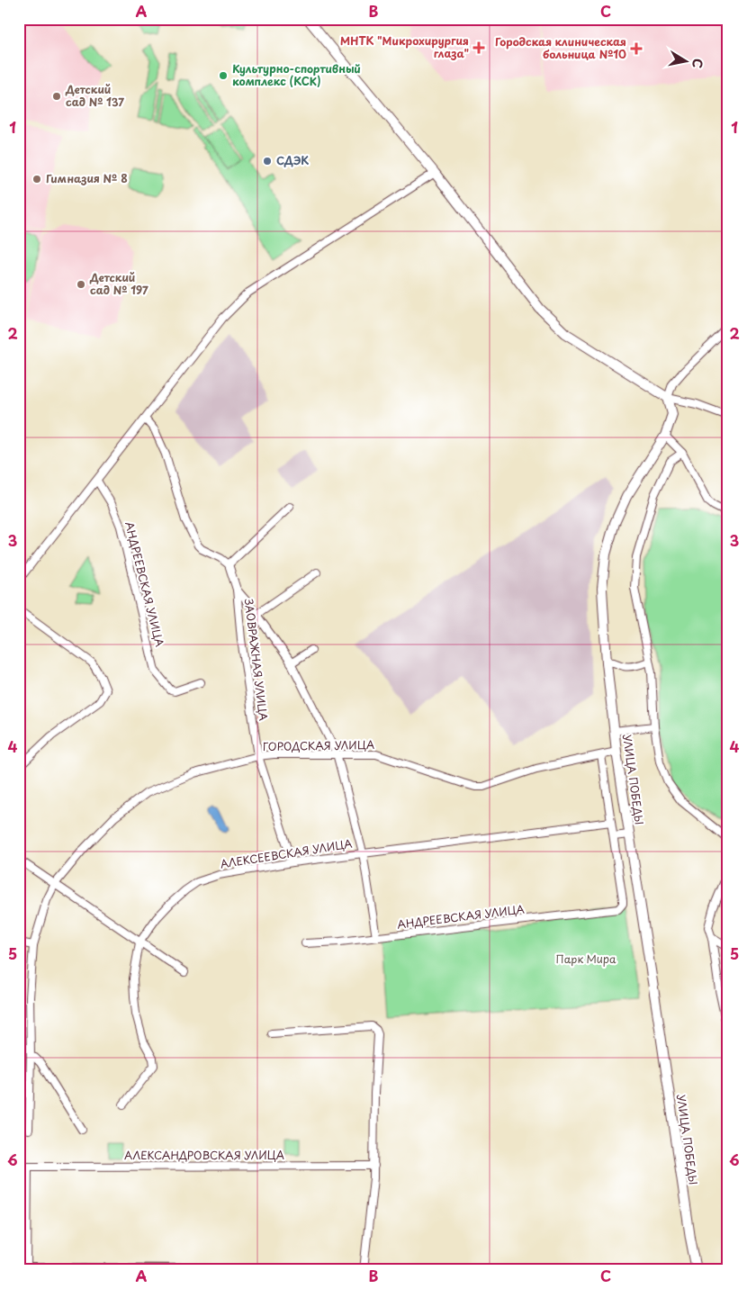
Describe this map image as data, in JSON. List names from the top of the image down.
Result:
{
  "streets": {
    "street": [
      "АНДРЕЕВСКАЯ УЛИЦА",
      "ЗАОВРАЖНАЯ УЛИЦА",
      "ГОРОДСКАЯ УЛИЦА",
      "УЛИЦА ПОБЕДЫ",
      "АЛЕКСЕЕВСКАЯ УЛИЦА",
      "АЛЕКСАНДРОВСКАЯ УЛИЦА"
    ]
  },
  "crossings": [
    ["ЗАОВРАЖНАЯ УЛИЦА", "ГОРОДСКАЯ УЛИЦА"],
    ["ЗАОВРАЖНАЯ УЛИЦА", "АЛЕКСЕЕВСКАЯ УЛИЦА"],
    ["ГОРОДСКАЯ УЛИЦА", "УЛИЦА ПОБЕДЫ"]
  ],
  "parks": ["Парк Мира"],
  "places": {
    "health": ["МНТК \"Микрохирургия глаза\"", "Городская клиническая больница №10"],
    "other": [
      "Культурно-спортивный комплекс (КСК)",
      "Детский сад № 137",
      "СДЭК",
      "Гимназия № 8",
      "Детский сад № 197"
    ]
  },
  "north": "right",
  "grid": {
    "columns": ["A", "B", "C"],
    "rows": [
      "1",
      "2",
      "3",
      "4",
      "5",
      "6"
    ]
  }
}
